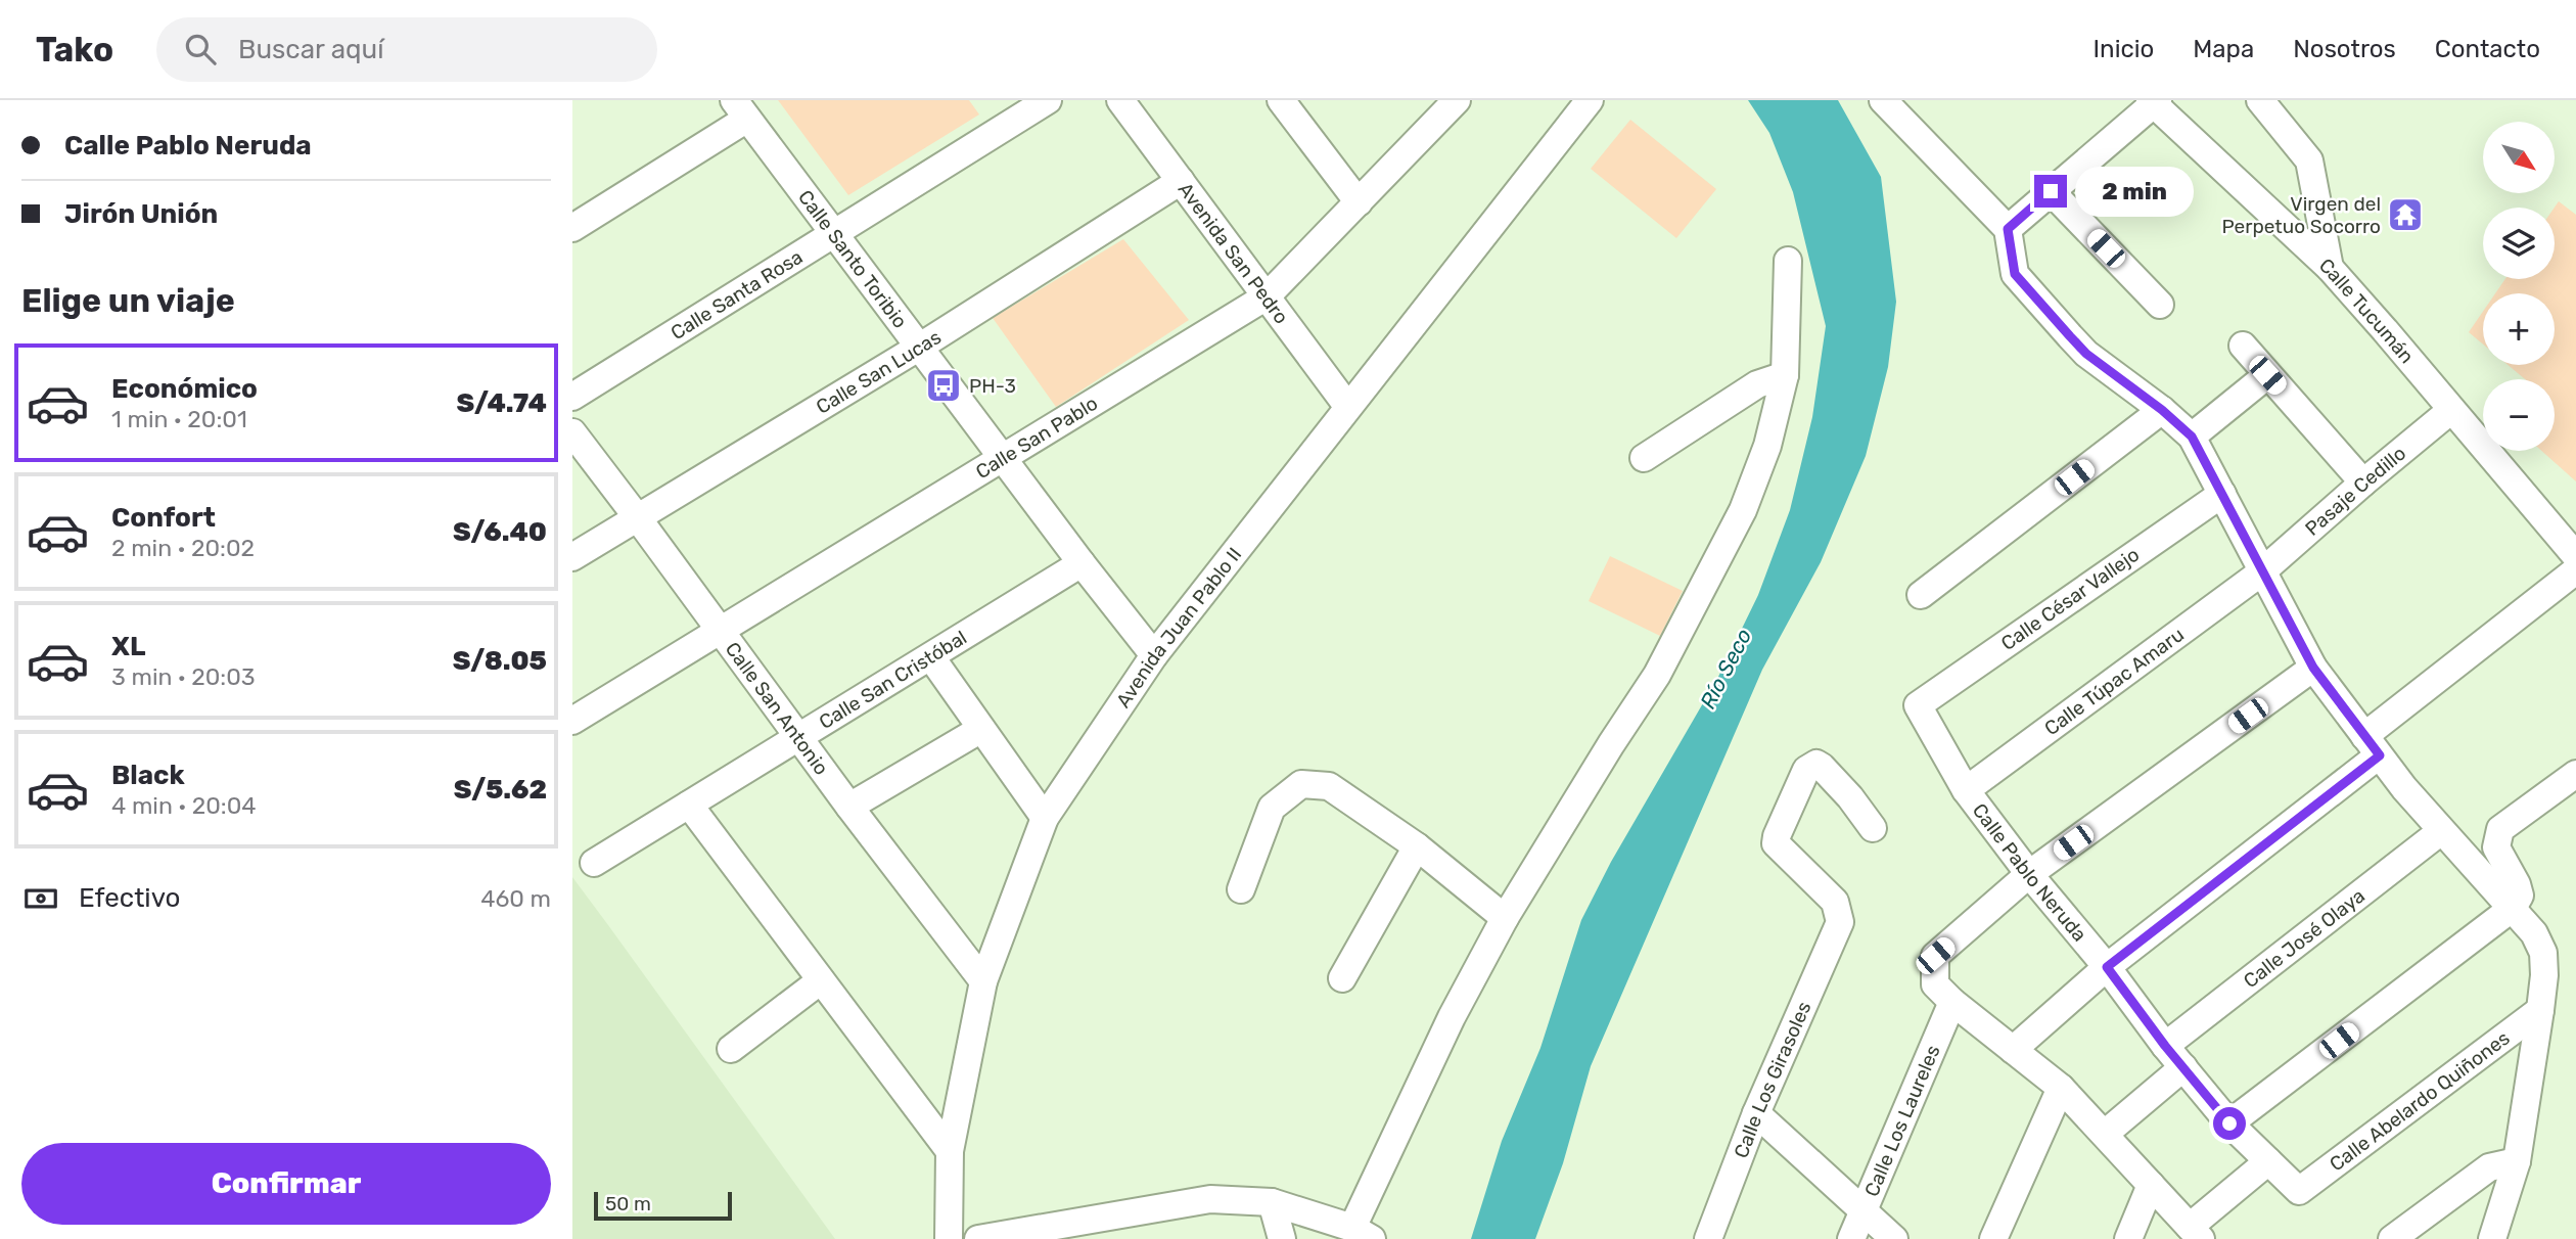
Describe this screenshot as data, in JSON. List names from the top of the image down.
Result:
{
  "streets": {
    "street": [
      "Avenida San Pedro",
      "Calle Santo Toribio",
      "Calle Santa Rosa",
      "Calle Tucumán",
      "Calle San Lucas",
      "Calle San Pablo",
      "Pasaje Cedillo",
      "Calle César Vallejo",
      "Avenida Juan Pablo II",
      "Calle San Cristóbal",
      "Calle Túpac Amaru",
      "Calle San Antonio",
      "Calle Pablo Neruda",
      "Calle José Olaya",
      "Calle Los Girasoles",
      "Calle Abelardo Quiñones",
      "Calle Los Laureles"
    ]
  },
  "crossings": [
    ["Avenida San Pedro", "Calle San Lucas"],
    ["Avenida San Pedro", "Calle San Pablo"],
    ["Avenida San Pedro", "Avenida Juan Pablo II"],
    ["Calle Santo Toribio", "Calle Santa Rosa"],
    ["Calle Santo Toribio", "Calle San Lucas"],
    ["Calle Santo Toribio", "Calle San Pablo"],
    ["Calle Santo Toribio", "Avenida Juan Pablo II"],
    ["Calle Santo Toribio", "Calle San Cristóbal"],
    ["Calle Tucumán", "Pasaje Cedillo"],
    ["Calle San Lucas", "Calle San Antonio"],
    ["Calle San Pablo", "Calle San Antonio"],
    ["Pasaje Cedillo", "Calle Túpac Amaru"],
    ["Calle César Vallejo", "Calle Pablo Neruda"],
    ["Avenida Juan Pablo II", "Calle San Antonio"],
    ["Calle San Cristóbal", "Calle San Antonio"],
    ["Calle Túpac Amaru", "Calle Pablo Neruda"],
    ["Calle Pablo Neruda", "Calle José Olaya"],
    ["Calle Pablo Neruda", "Calle Abelardo Quiñones"]
  ],
  "water": ["Río Seco"],
  "places": {
    "temple": ["Virgen del Perpetuo Socorro"],
    "bus stop": ["PH-3"]
  },
  "scale_bar": "50 m",
  "north": "bottom right",
  "page": {
    "header": "Tako",
    "search": "Buscar aquí",
    "nav": [
      "Inicio",
      "Mapa",
      "Nosotros",
      "Contacto"
    ],
    "banner": ["Calle Pablo Neruda", "Jirón Unión"],
    "map_buttons": ["+", "−"],
    "bubble": "2 min",
    "heading": "Elige un viaje",
    "list": [
      {
        "name": "Económico",
        "note": "1 min · 20:01",
        "value": "S/4.74"
      },
      {
        "name": "Confort",
        "note": "2 min · 20:02",
        "value": "S/6.40"
      },
      {
        "name": "XL",
        "note": "3 min · 20:03",
        "value": "S/8.05"
      },
      {
        "name": "Black",
        "note": "4 min · 20:04",
        "value": "S/5.62"
      }
    ],
    "pay": ["Efectivo", "460 m"],
    "buttons": "Confirmar",
    "scale": "50 m"
  }
}
